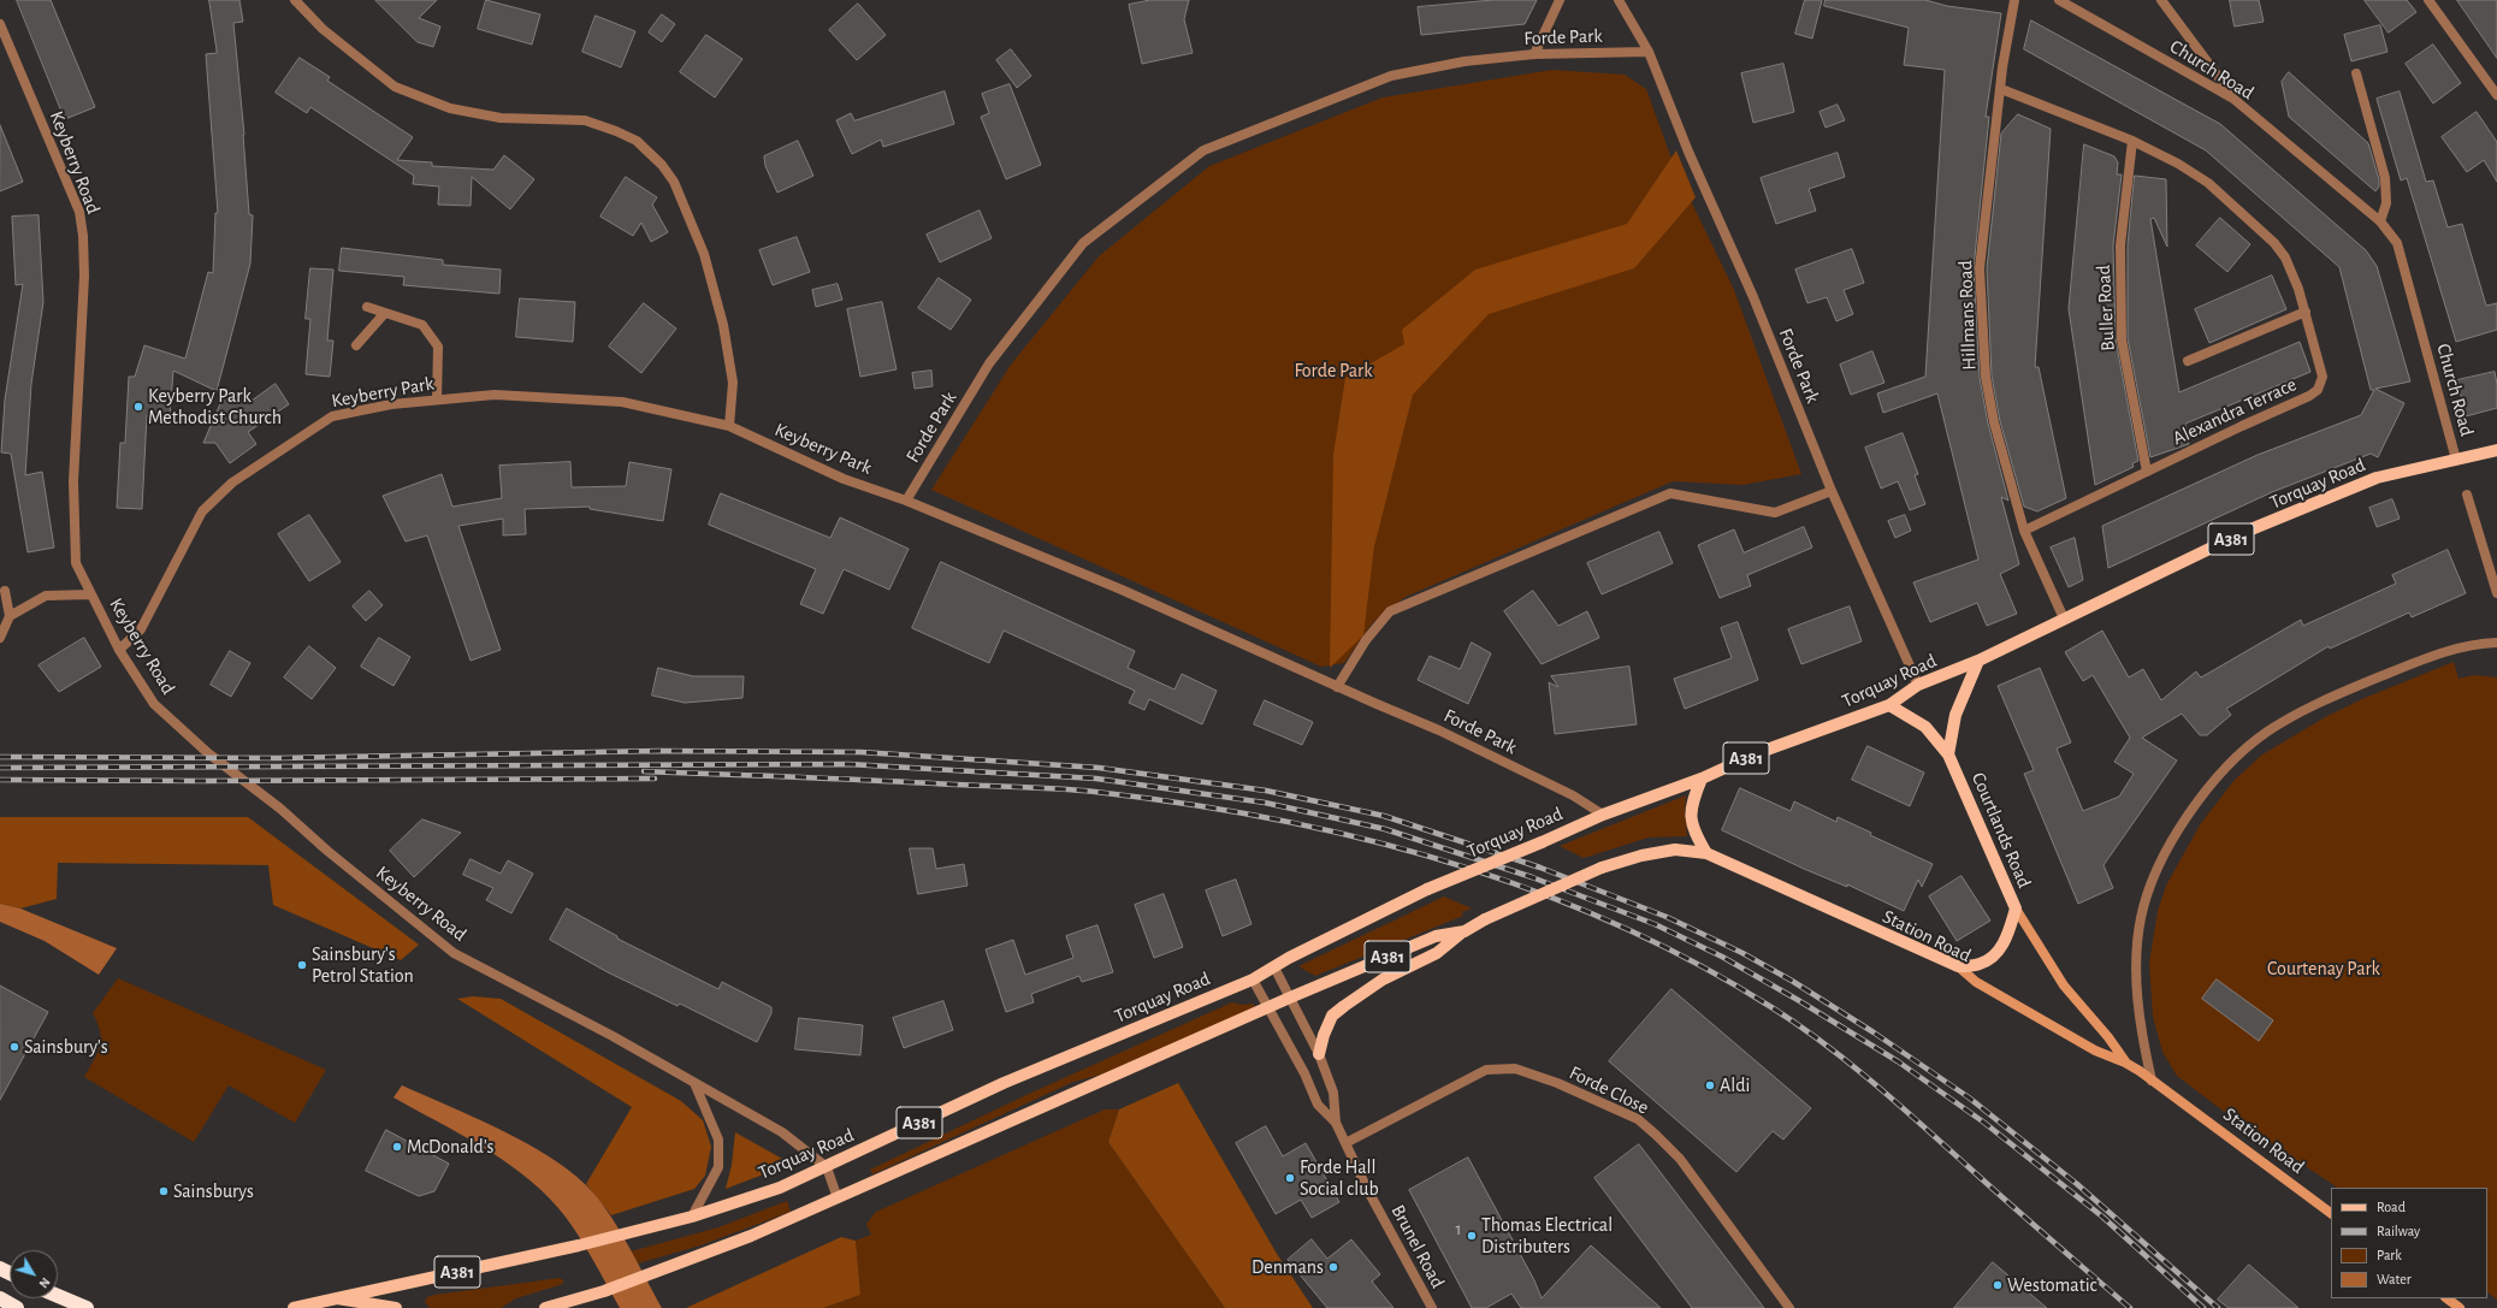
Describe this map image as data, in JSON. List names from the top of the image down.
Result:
{
  "streets": {
    "main road": [
      "Torquay Road",
      "A381",
      "Courtlands Road",
      "Station Road"
    ],
    "street": [
      "Forde Park",
      "Church Road",
      "Keyberry Road",
      "Buller Road",
      "Hillmans Road",
      "Keyberry Park",
      "Alexandra Terrace",
      "Forde Close",
      "Brunel Road"
    ]
  },
  "crossings": [
    ["Forde Park", "Keyberry Park"],
    ["Forde Park", "Torquay Road"],
    ["Church Road", "Torquay Road"],
    ["Keyberry Road", "Keyberry Park"],
    ["Keyberry Road", "Torquay Road"],
    ["Buller Road", "Alexandra Terrace"],
    ["Hillmans Road", "Alexandra Terrace"],
    ["Hillmans Road", "Torquay Road"],
    ["Torquay Road", "A381"],
    ["Torquay Road", "Courtlands Road"],
    ["Torquay Road", "Brunel Road"],
    ["A381", "Station Road"],
    ["A381", "Brunel Road"],
    ["Courtlands Road", "Station Road"],
    ["Forde Close", "Brunel Road"]
  ],
  "parks": ["Forde Park", "Courtenay Park"],
  "places": [
    "Keyberry Park Methodist Church",
    "Sainsbury's Petrol Station",
    "Sainsbury's",
    "Aldi",
    "McDonald's",
    "Forde Hall Social club",
    "Sainsburys",
    "Thomas Electrical Distributers",
    "Denmans",
    "Westomatic"
  ],
  "house_numbers": ["1"],
  "legend": [
    "Road",
    "Railway",
    "Park",
    "Water"
  ],
  "north": "bottom right"
}
